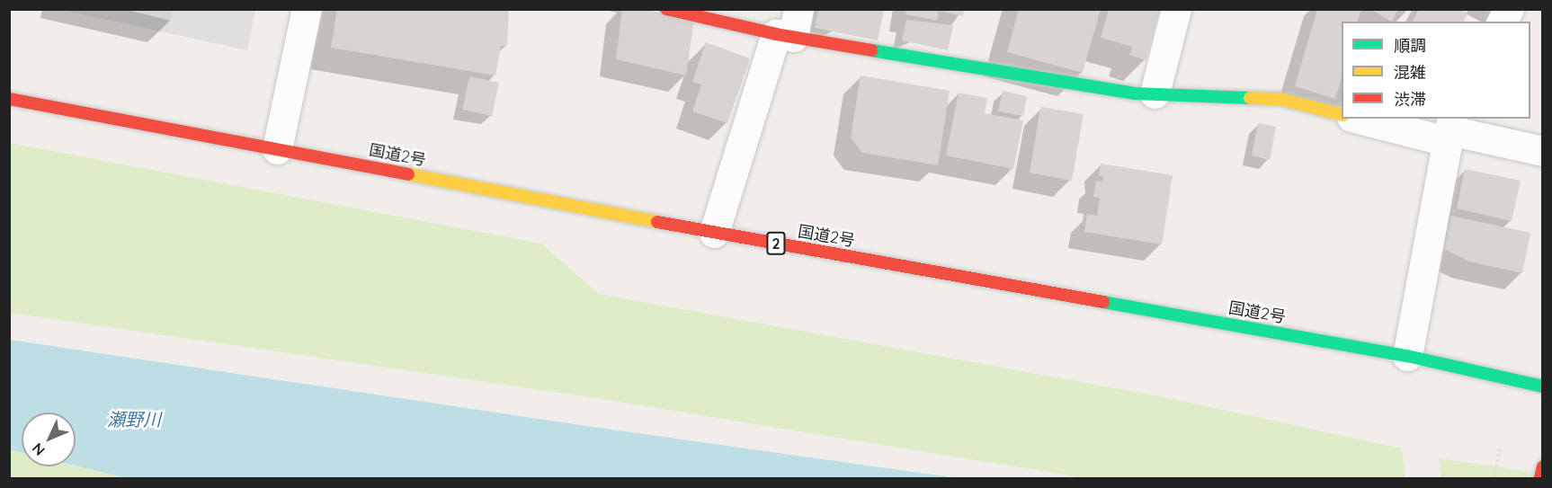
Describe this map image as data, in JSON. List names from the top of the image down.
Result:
{
  "streets": {
    "main road": ["国道2号", "2"]
  },
  "water": ["瀬野川"],
  "legend": ["順調", "混雑", "渋滞"],
  "north": "bottom left"
}
